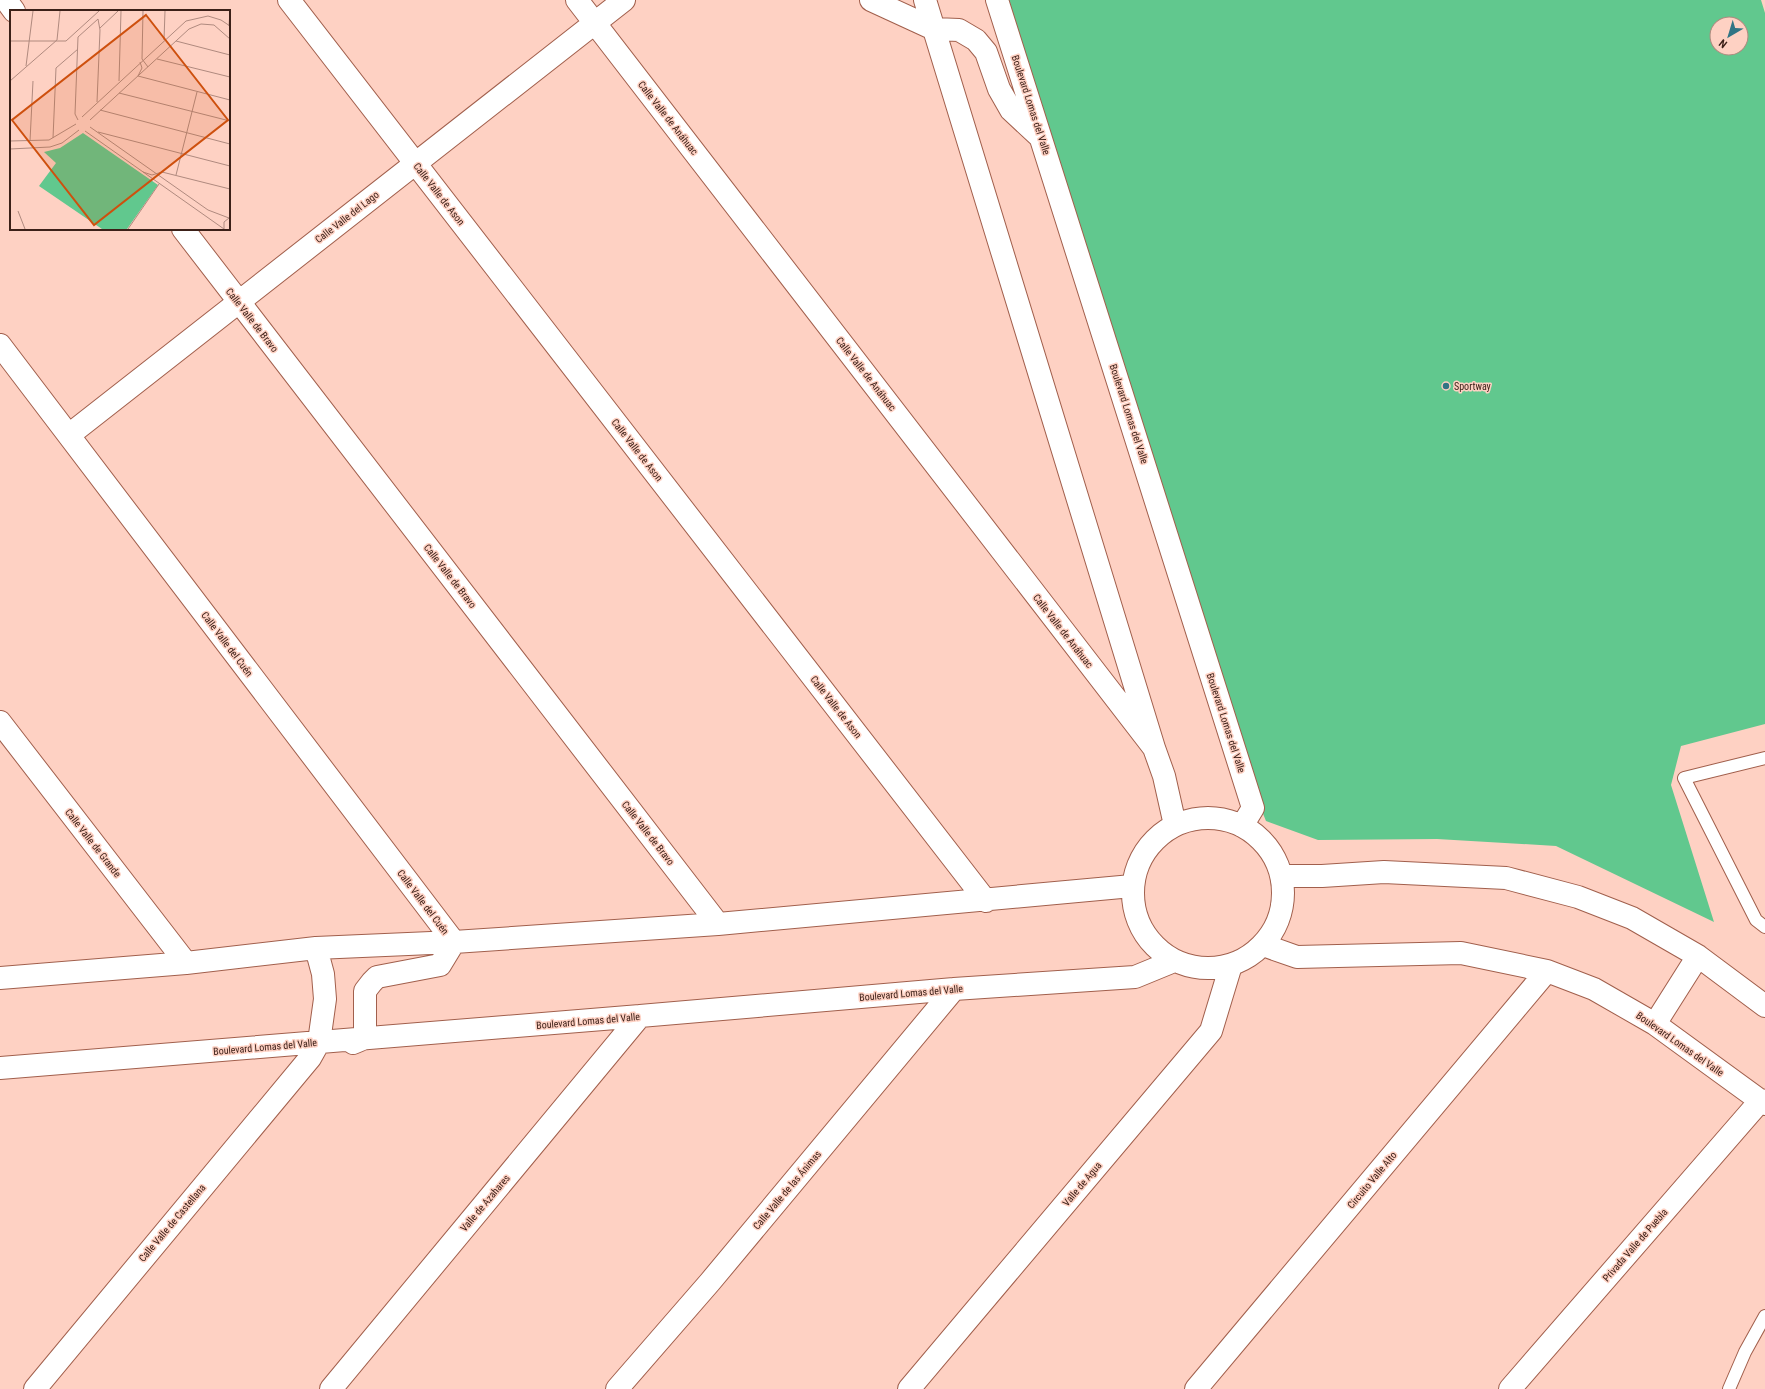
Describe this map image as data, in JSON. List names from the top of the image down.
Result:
{
  "streets": {
    "street": [
      "Boulevard Lomas del Valle",
      "Calle Valle de Anáhuac",
      "Calle Valle de Ason",
      "Calle Valle del Lago",
      "Calle Valle de Bravo",
      "Calle Valle del Cuén",
      "Calle Valle de Grande",
      "Circuito Valle Alto",
      "Valle de Agua",
      "Calle Valle de las Ánimas",
      "Valle de Azahares",
      "Calle Valle de Castellana",
      "Privada Valle de Puebla"
    ]
  },
  "crossings": [
    ["Boulevard Lomas del Valle", "Circuito Valle Alto"],
    ["Boulevard Lomas del Valle", "Calle Valle de las Ánimas"],
    ["Boulevard Lomas del Valle", "Valle de Azahares"],
    ["Boulevard Lomas del Valle", "Calle Valle de Castellana"],
    ["Boulevard Lomas del Valle", "Privada Valle de Puebla"],
    ["Calle Valle de Anáhuac", "Calle Valle del Lago"],
    ["Calle Valle de Ason", "Calle Valle del Lago"],
    ["Calle Valle del Lago", "Calle Valle de Bravo"],
    ["Calle Valle del Lago", "Calle Valle del Cuén"]
  ],
  "places": ["Sportway"],
  "north": "bottom left"
}
